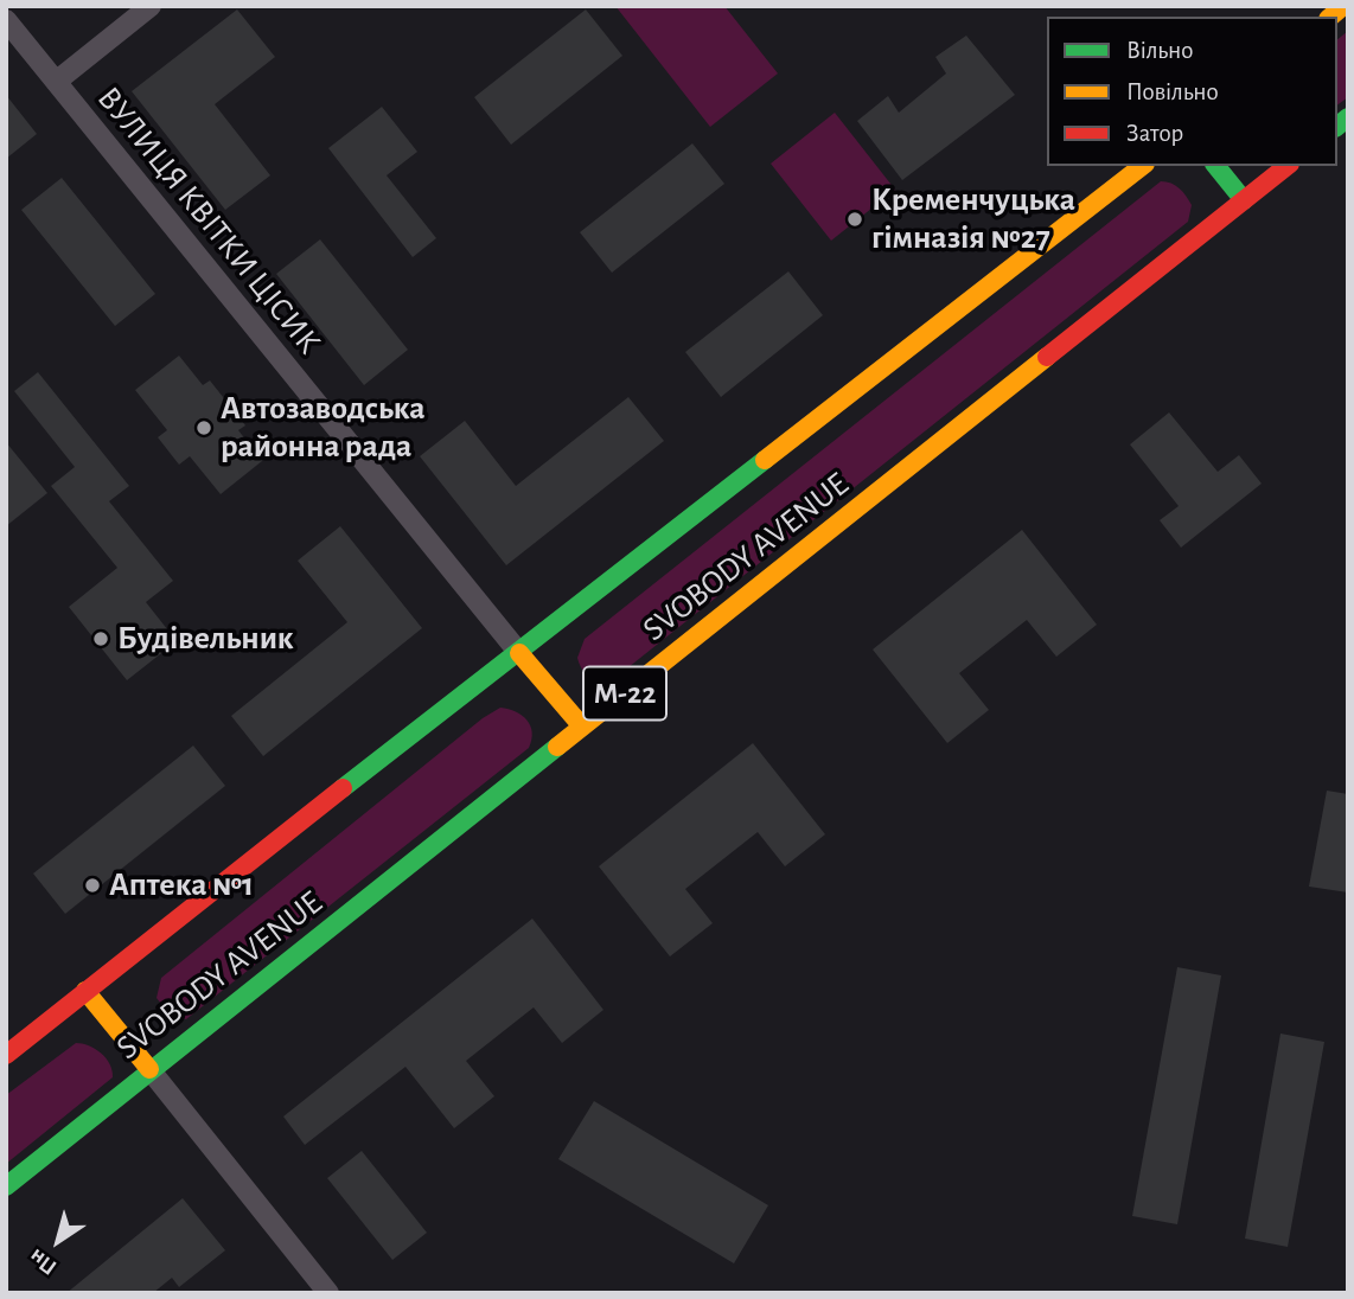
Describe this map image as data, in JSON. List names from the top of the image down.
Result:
{
  "streets": {
    "highway": ["SVOBODY AVENUE", "М-22"],
    "street": ["ВУЛИЦЯ КВІТКИ ЦІСИК"]
  },
  "crossings": [
    ["ВУЛИЦЯ КВІТКИ ЦІСИК", "SVOBODY AVENUE"]
  ],
  "places": [
    "Кременчуцька гімназія №27",
    "Автозаводська районна рада",
    "Будівельник",
    "Аптека №1"
  ],
  "legend": ["Вільно", "Повільно", "Затор"],
  "north": "bottom left"
}
